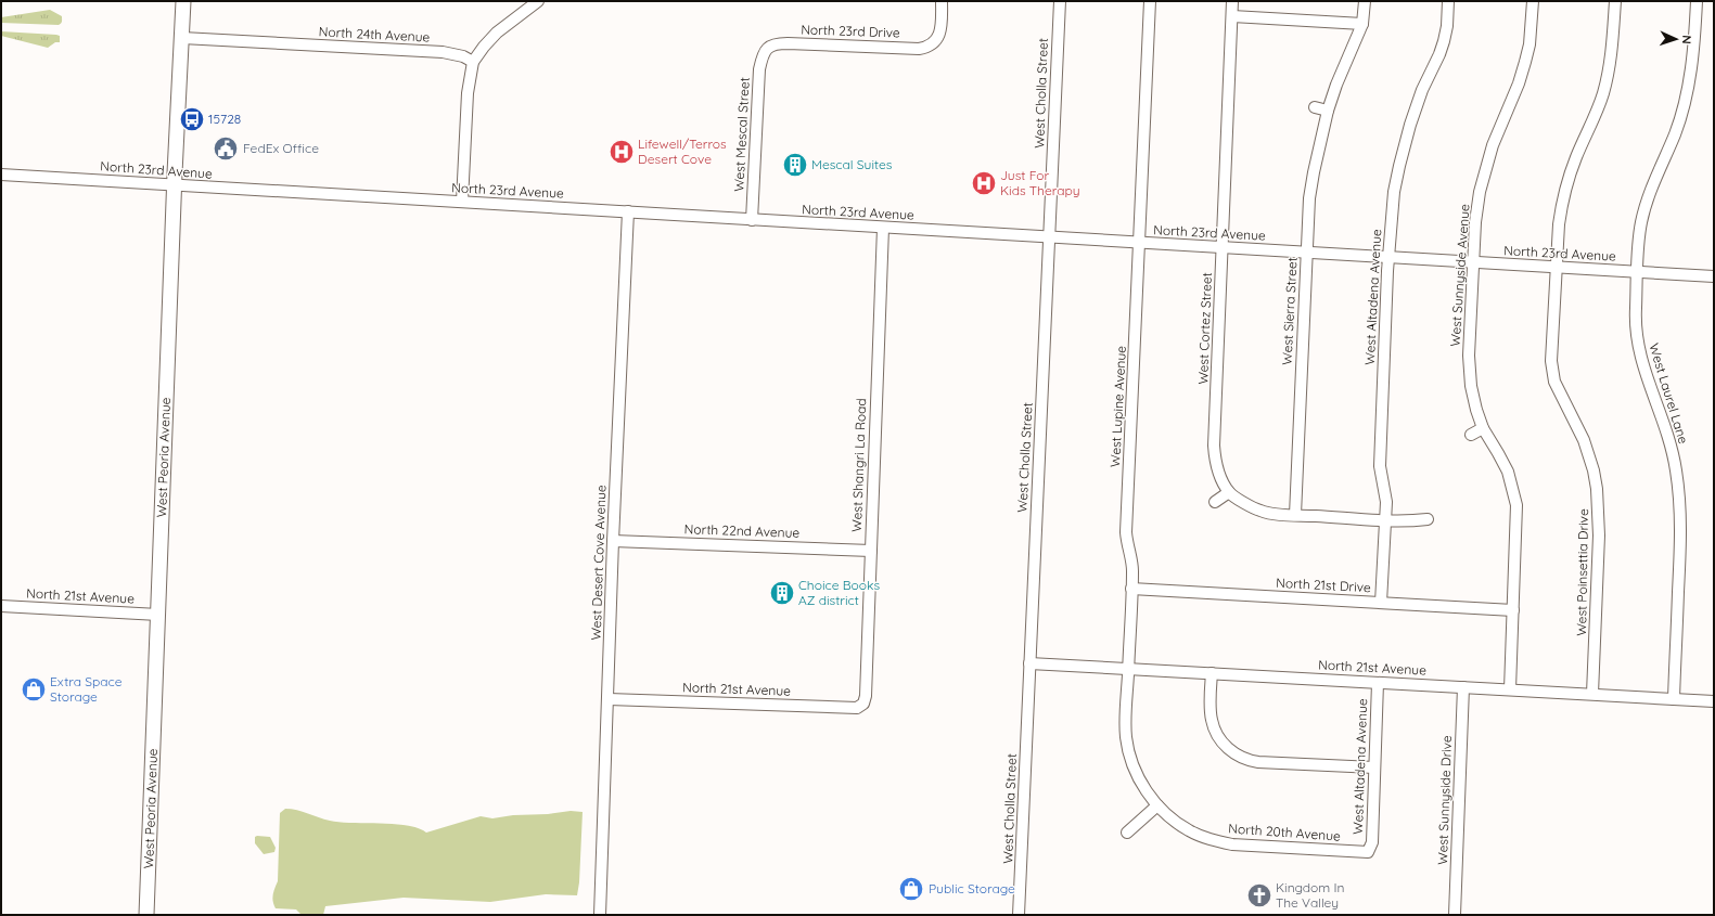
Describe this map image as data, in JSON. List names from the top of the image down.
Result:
{
  "streets": {
    "main road": ["West Peoria Avenue"],
    "street": [
      "North 23rd Drive",
      "North 24th Avenue",
      "West Cholla Street",
      "West Mescal Street",
      "North 23rd Avenue",
      "West Sunnyside Avenue",
      "West Altadena Avenue",
      "West Sierra Street",
      "West Cortez Street",
      "West Laurel Lane",
      "West Lupine Avenue",
      "West Shangri La Road",
      "North 22nd Avenue",
      "West Desert Cove Avenue",
      "West Poinsettia Drive",
      "North 21st Drive",
      "North 21st Avenue",
      "West Sunnyside Drive",
      "North 20th Avenue"
    ]
  },
  "crossings": [
    ["North 23rd Drive", "West Mescal Street"],
    ["North 24th Avenue", "West Peoria Avenue"],
    ["West Cholla Street", "North 23rd Avenue"],
    ["West Cholla Street", "North 21st Avenue"],
    ["West Mescal Street", "North 23rd Avenue"],
    ["North 23rd Avenue", "West Sunnyside Avenue"],
    ["North 23rd Avenue", "West Altadena Avenue"],
    ["North 23rd Avenue", "West Sierra Street"],
    ["North 23rd Avenue", "West Cortez Street"],
    ["North 23rd Avenue", "West Laurel Lane"],
    ["North 23rd Avenue", "West Lupine Avenue"],
    ["North 23rd Avenue", "West Peoria Avenue"],
    ["North 23rd Avenue", "West Shangri La Road"],
    ["North 23rd Avenue", "West Desert Cove Avenue"],
    ["North 23rd Avenue", "West Poinsettia Drive"],
    ["West Sunnyside Avenue", "North 21st Drive"],
    ["West Sunnyside Avenue", "North 21st Avenue"],
    ["West Altadena Avenue", "North 21st Drive"],
    ["West Altadena Avenue", "North 21st Avenue"],
    ["West Altadena Avenue", "North 20th Avenue"],
    ["West Laurel Lane", "North 21st Avenue"],
    ["West Lupine Avenue", "North 21st Drive"],
    ["West Lupine Avenue", "North 21st Avenue"],
    ["West Lupine Avenue", "North 20th Avenue"],
    ["West Peoria Avenue", "North 21st Avenue"],
    ["West Shangri La Road", "North 22nd Avenue"],
    ["West Shangri La Road", "North 21st Avenue"],
    ["North 22nd Avenue", "West Desert Cove Avenue"],
    ["West Desert Cove Avenue", "North 21st Avenue"],
    ["West Poinsettia Drive", "North 21st Avenue"],
    ["North 21st Avenue", "West Sunnyside Drive"]
  ],
  "places": {
    "bus stop": ["15728"],
    "public building": ["FedEx Office"],
    "hospital": ["Lifewell/Terros Desert Cove", "Just For Kids Therapy"],
    "building": ["Mescal Suites", "Choice Books AZ district"],
    "shop": ["Extra Space Storage", "Public Storage"],
    "church": ["Kingdom In The Valley"]
  },
  "north": "right"
}
